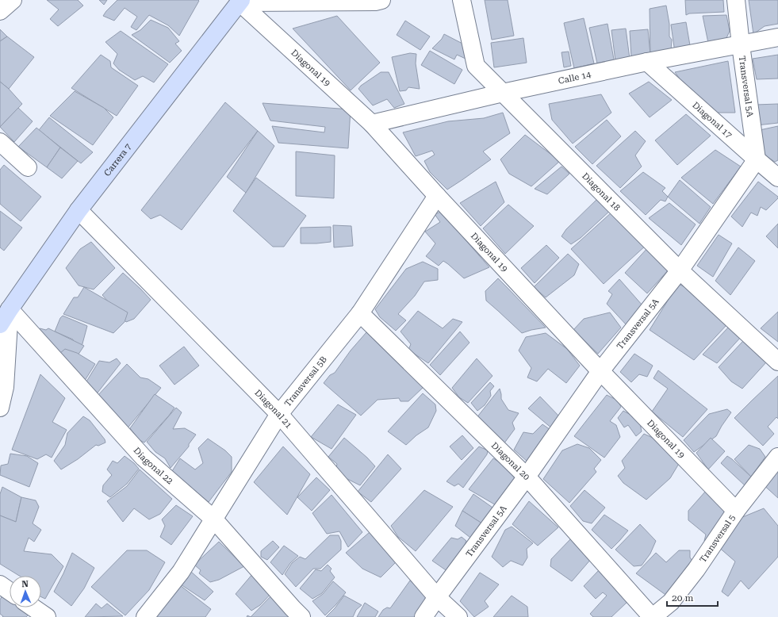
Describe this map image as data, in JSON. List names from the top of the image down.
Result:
{
  "streets": {
    "main road": ["Carrera 7"],
    "street": [
      "Diagonal 19",
      "Calle 14",
      "Transversal 5A",
      "Diagonal 17",
      "Diagonal 18",
      "Transversal 5B",
      "Diagonal 21",
      "Diagonal 20",
      "Diagonal 22",
      "Transversal 5"
    ]
  },
  "crossings": [
    ["Diagonal 19", "Calle 14"],
    ["Diagonal 19", "Transversal 5A"],
    ["Diagonal 19", "Carrera 7"],
    ["Diagonal 19", "Transversal 5B"],
    ["Diagonal 19", "Transversal 5"],
    ["Calle 14", "Transversal 5A"],
    ["Calle 14", "Diagonal 17"],
    ["Calle 14", "Diagonal 18"],
    ["Transversal 5A", "Diagonal 17"],
    ["Transversal 5A", "Diagonal 18"],
    ["Transversal 5A", "Diagonal 21"],
    ["Transversal 5A", "Diagonal 20"],
    ["Carrera 7", "Diagonal 21"],
    ["Carrera 7", "Diagonal 22"],
    ["Transversal 5B", "Diagonal 21"],
    ["Transversal 5B", "Diagonal 20"],
    ["Transversal 5B", "Diagonal 22"],
    ["Diagonal 20", "Transversal 5"]
  ],
  "scale_bar": "20 m",
  "north": "top"
}
